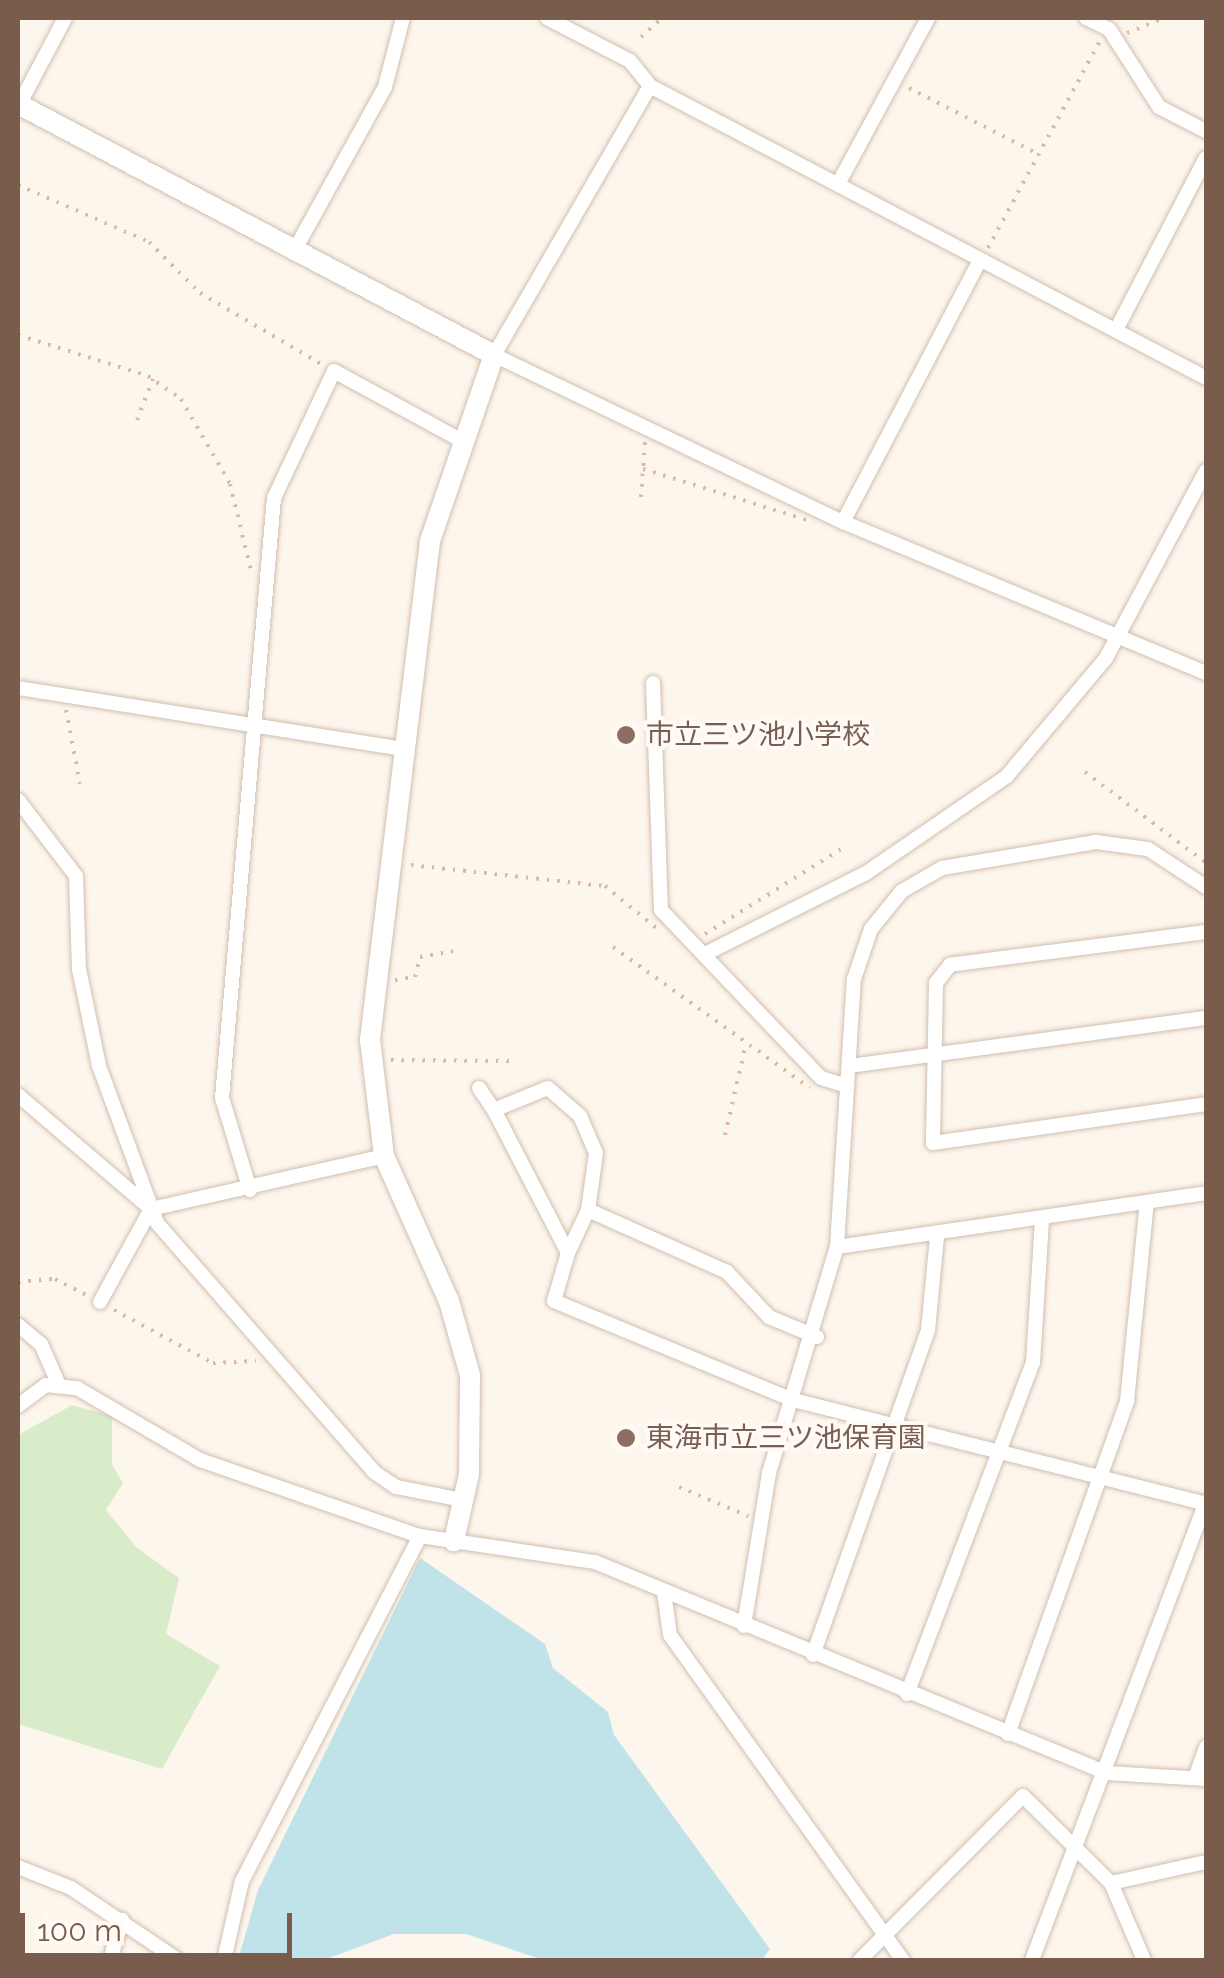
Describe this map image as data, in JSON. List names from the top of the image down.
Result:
{
  "places": ["市立三ツ池小学校", "東海市立三ツ池保育園"],
  "scale_bar": "100 m"
}
